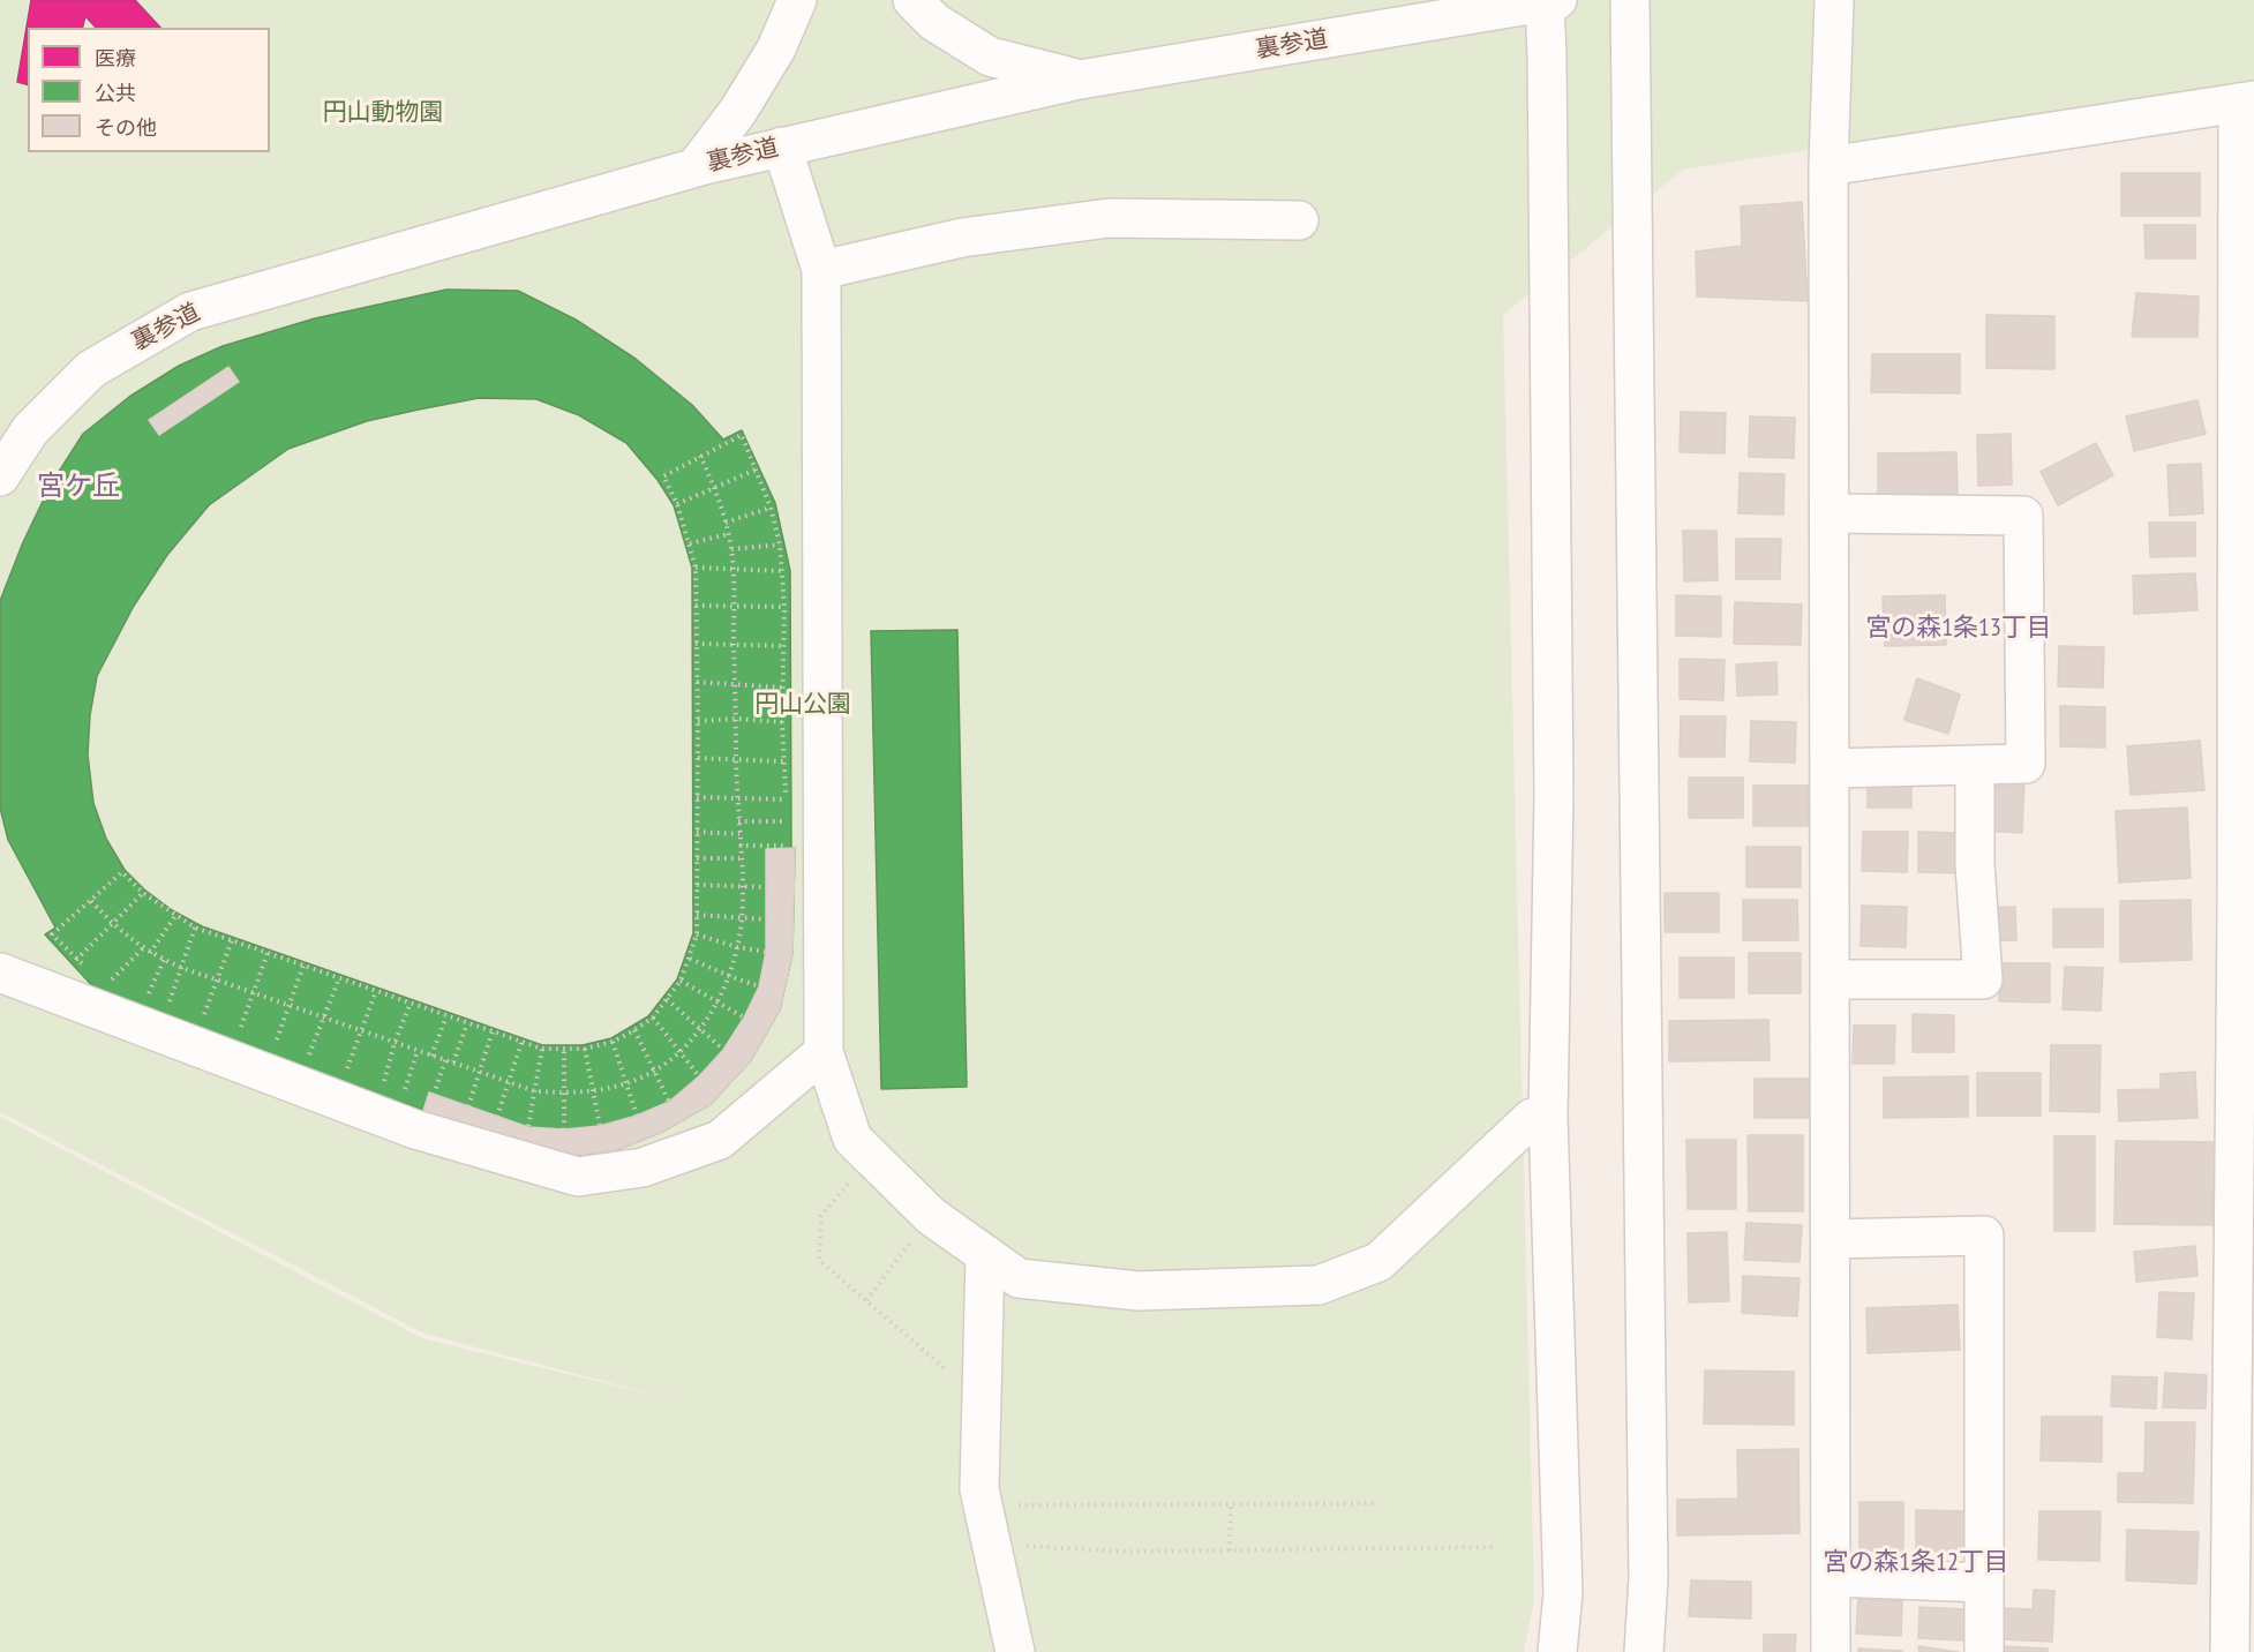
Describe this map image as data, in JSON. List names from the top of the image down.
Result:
{
  "streets": {
    "street": ["裏参道"]
  },
  "districts": ["宮ケ丘", "宮の森1条13丁目", "宮の森1条12丁目"],
  "parks": ["円山動物園", "円山公園"],
  "legend": ["医療", "公共", "その他"]
}
